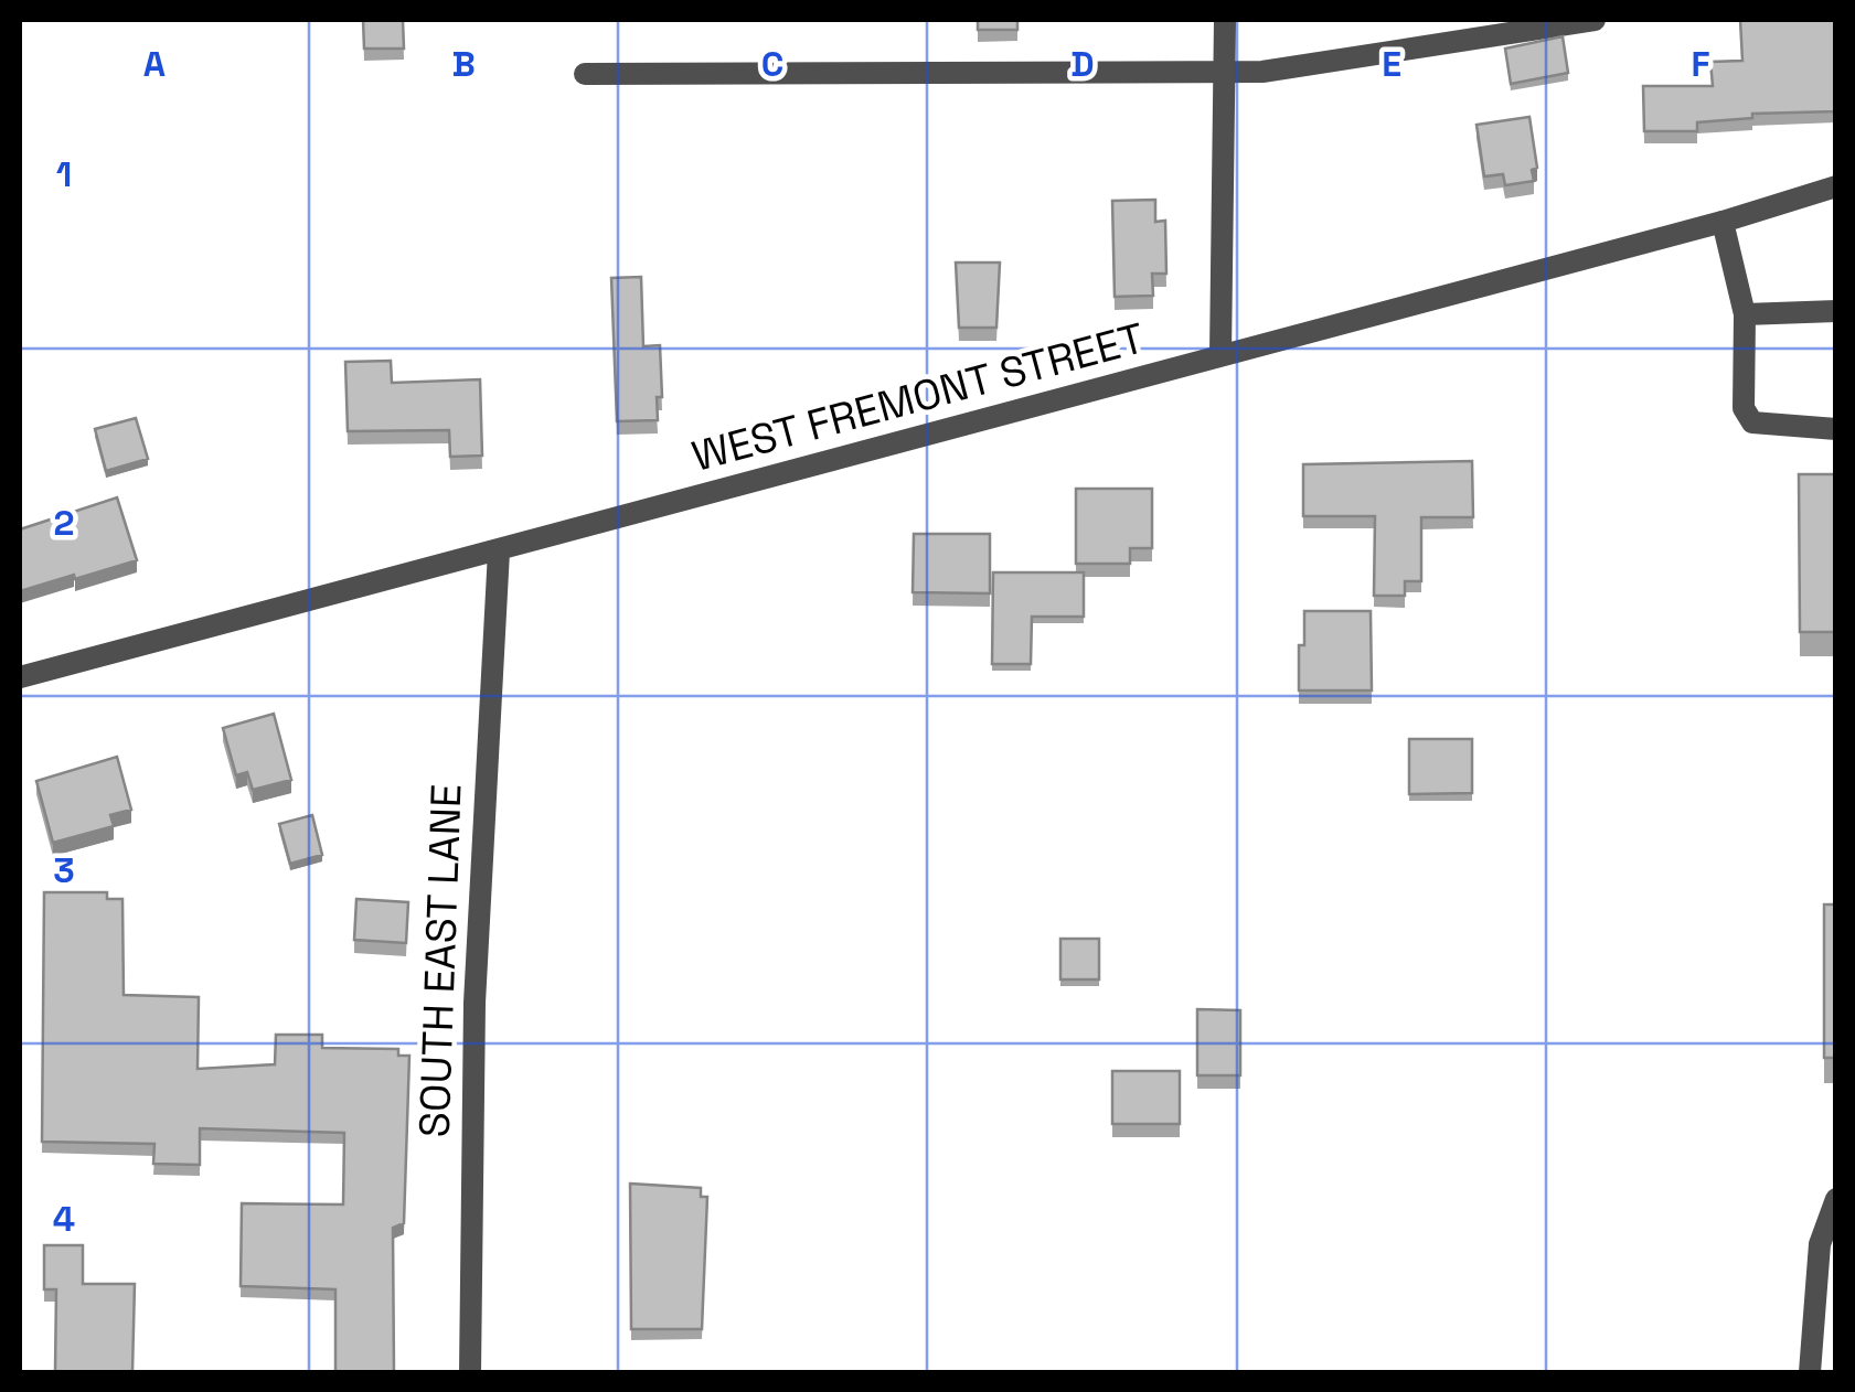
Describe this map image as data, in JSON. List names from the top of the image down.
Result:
{
  "streets": {
    "street": ["WEST FREMONT STREET", "SOUTH EAST LANE"]
  },
  "crossings": [
    ["WEST FREMONT STREET", "SOUTH EAST LANE"]
  ],
  "grid": {
    "columns": [
      "A",
      "B",
      "C",
      "D",
      "E",
      "F"
    ],
    "rows": [
      "1",
      "2",
      "3",
      "4"
    ]
  }
}
